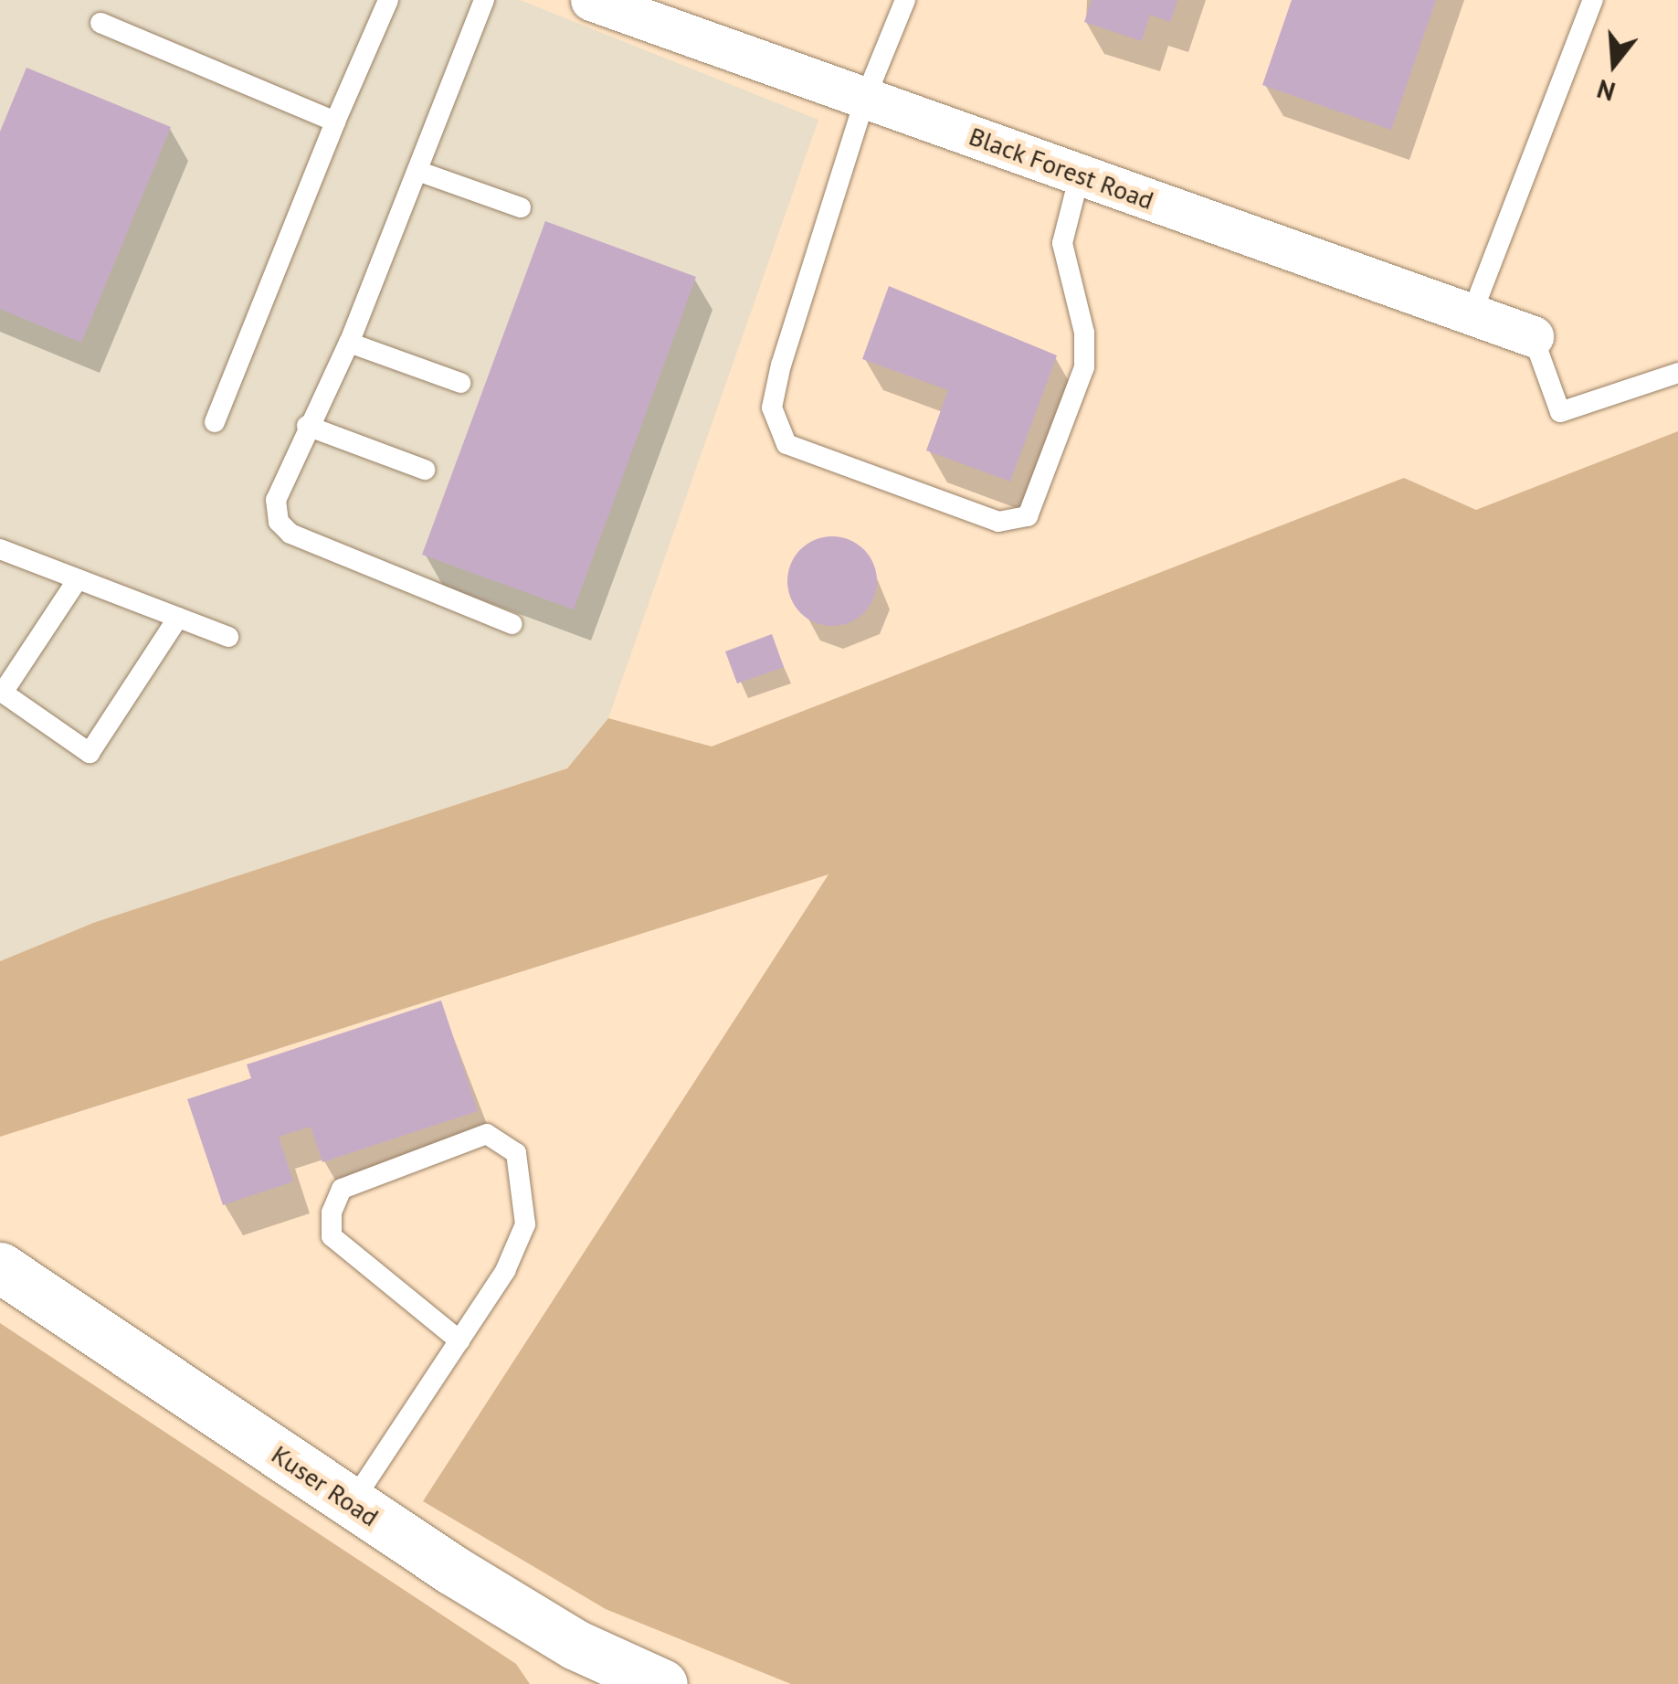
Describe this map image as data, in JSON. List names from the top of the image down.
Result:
{
  "streets": {
    "street": ["Black Forest Road", "Kuser Road"]
  },
  "north": "bottom"
}
